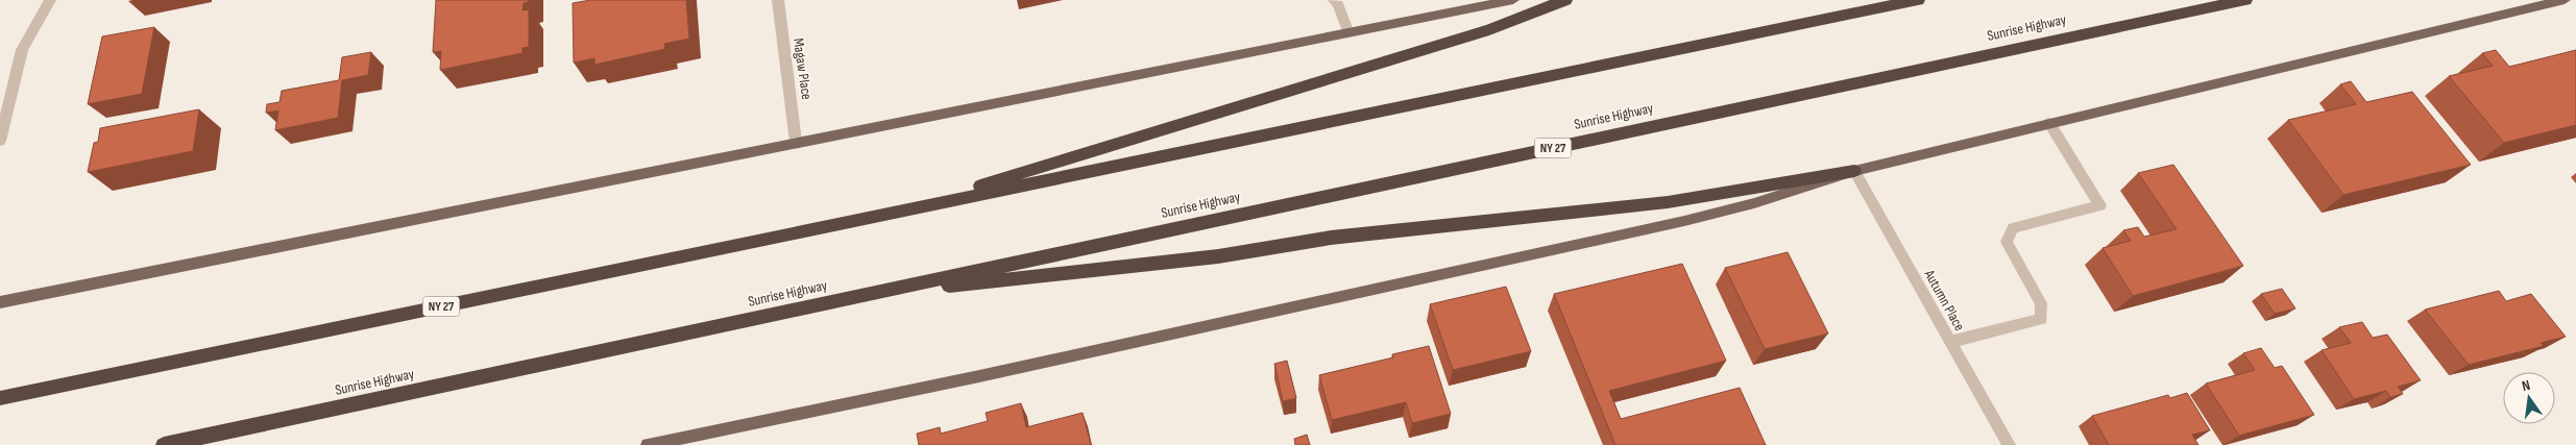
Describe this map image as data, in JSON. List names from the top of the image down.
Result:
{
  "streets": {
    "highway": ["Sunrise Highway", "NY 27"],
    "street": ["Magaw Place", "Autumn Place"]
  },
  "north": "top"
}
